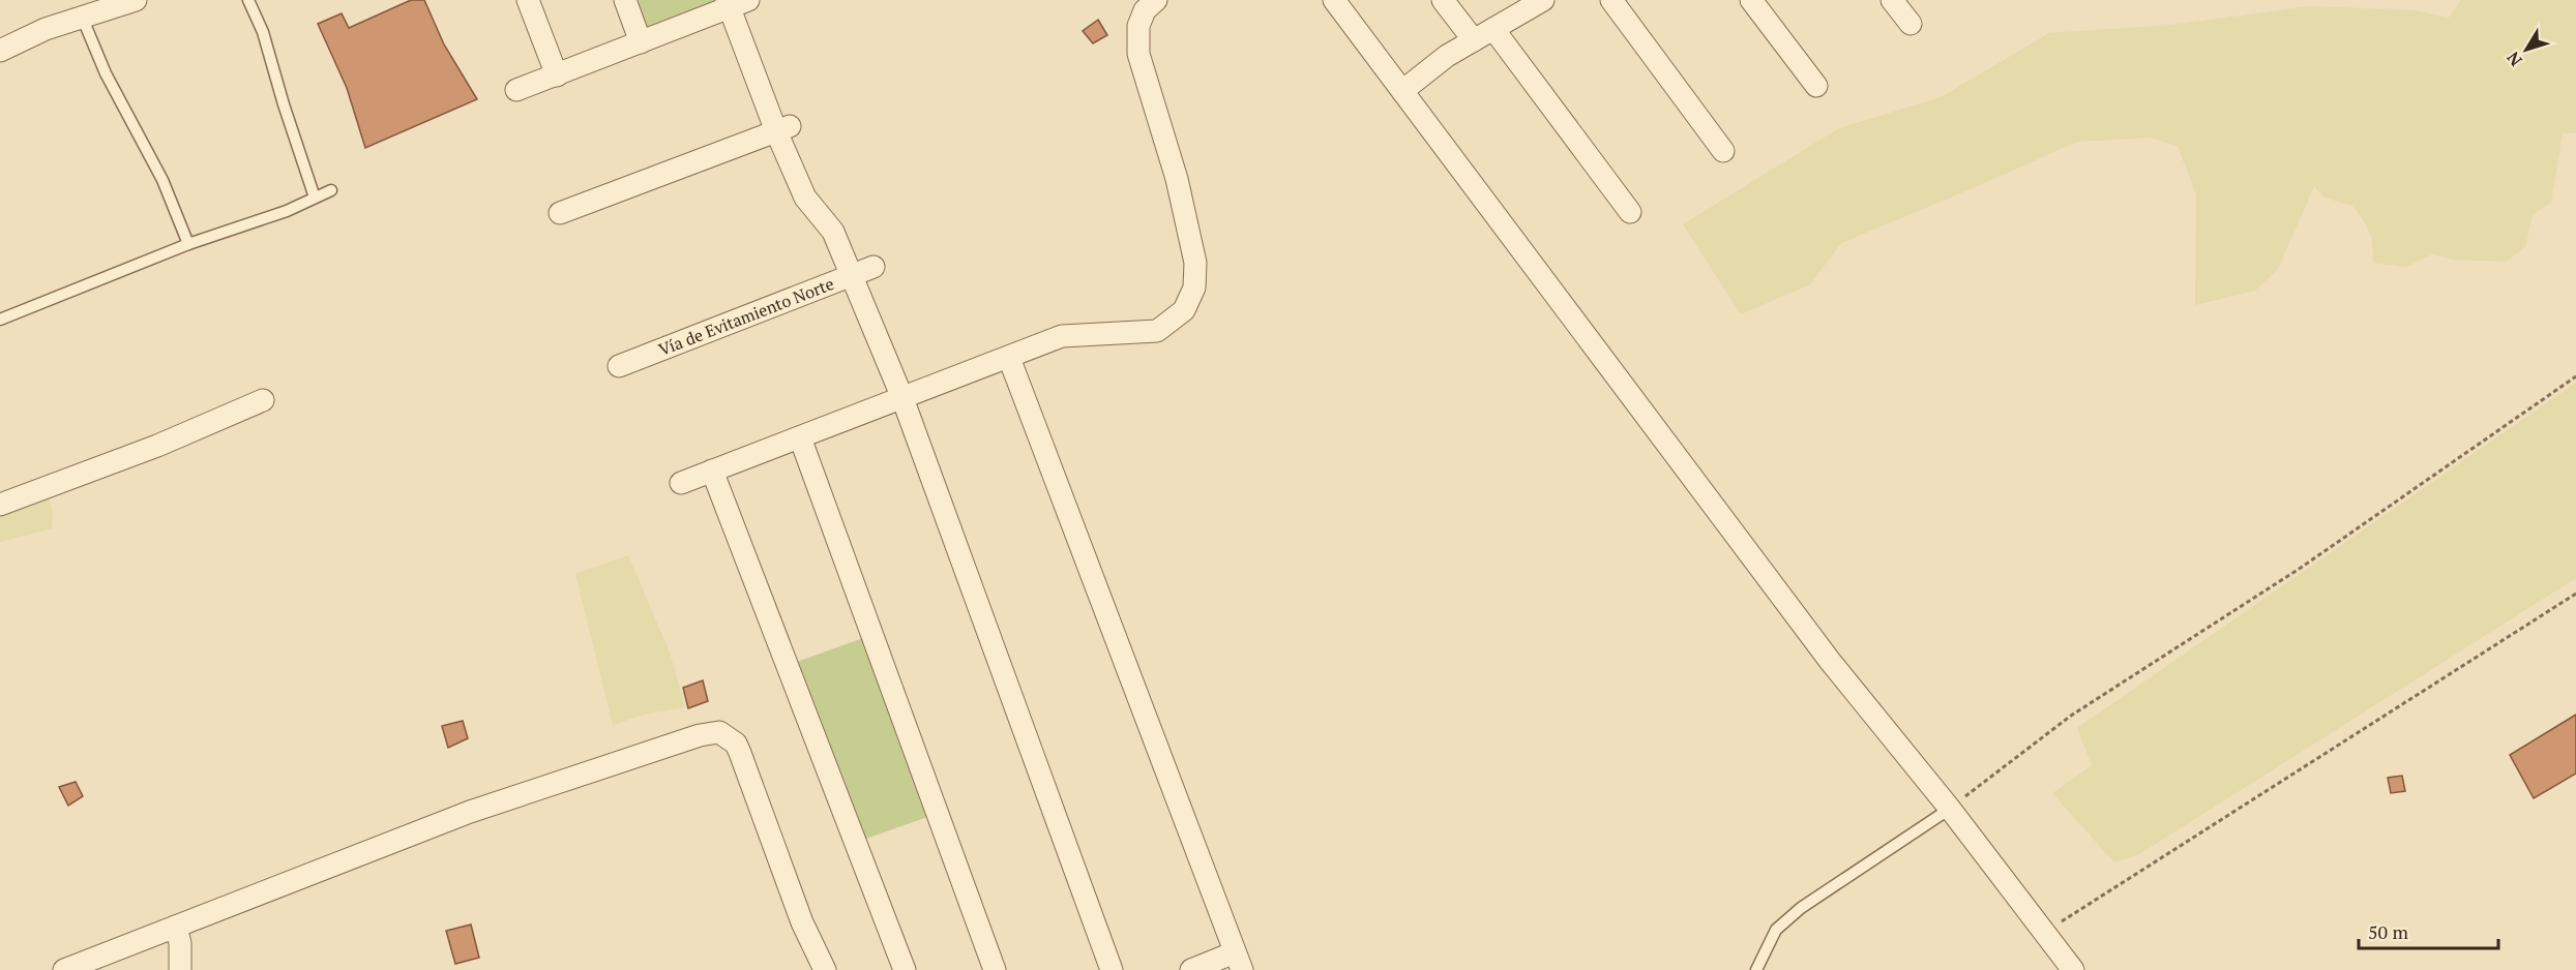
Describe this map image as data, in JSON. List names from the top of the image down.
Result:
{
  "streets": {
    "street": ["Vía de Evitamiento Norte"]
  },
  "scale_bar": "50 m",
  "north": "bottom left"
}
